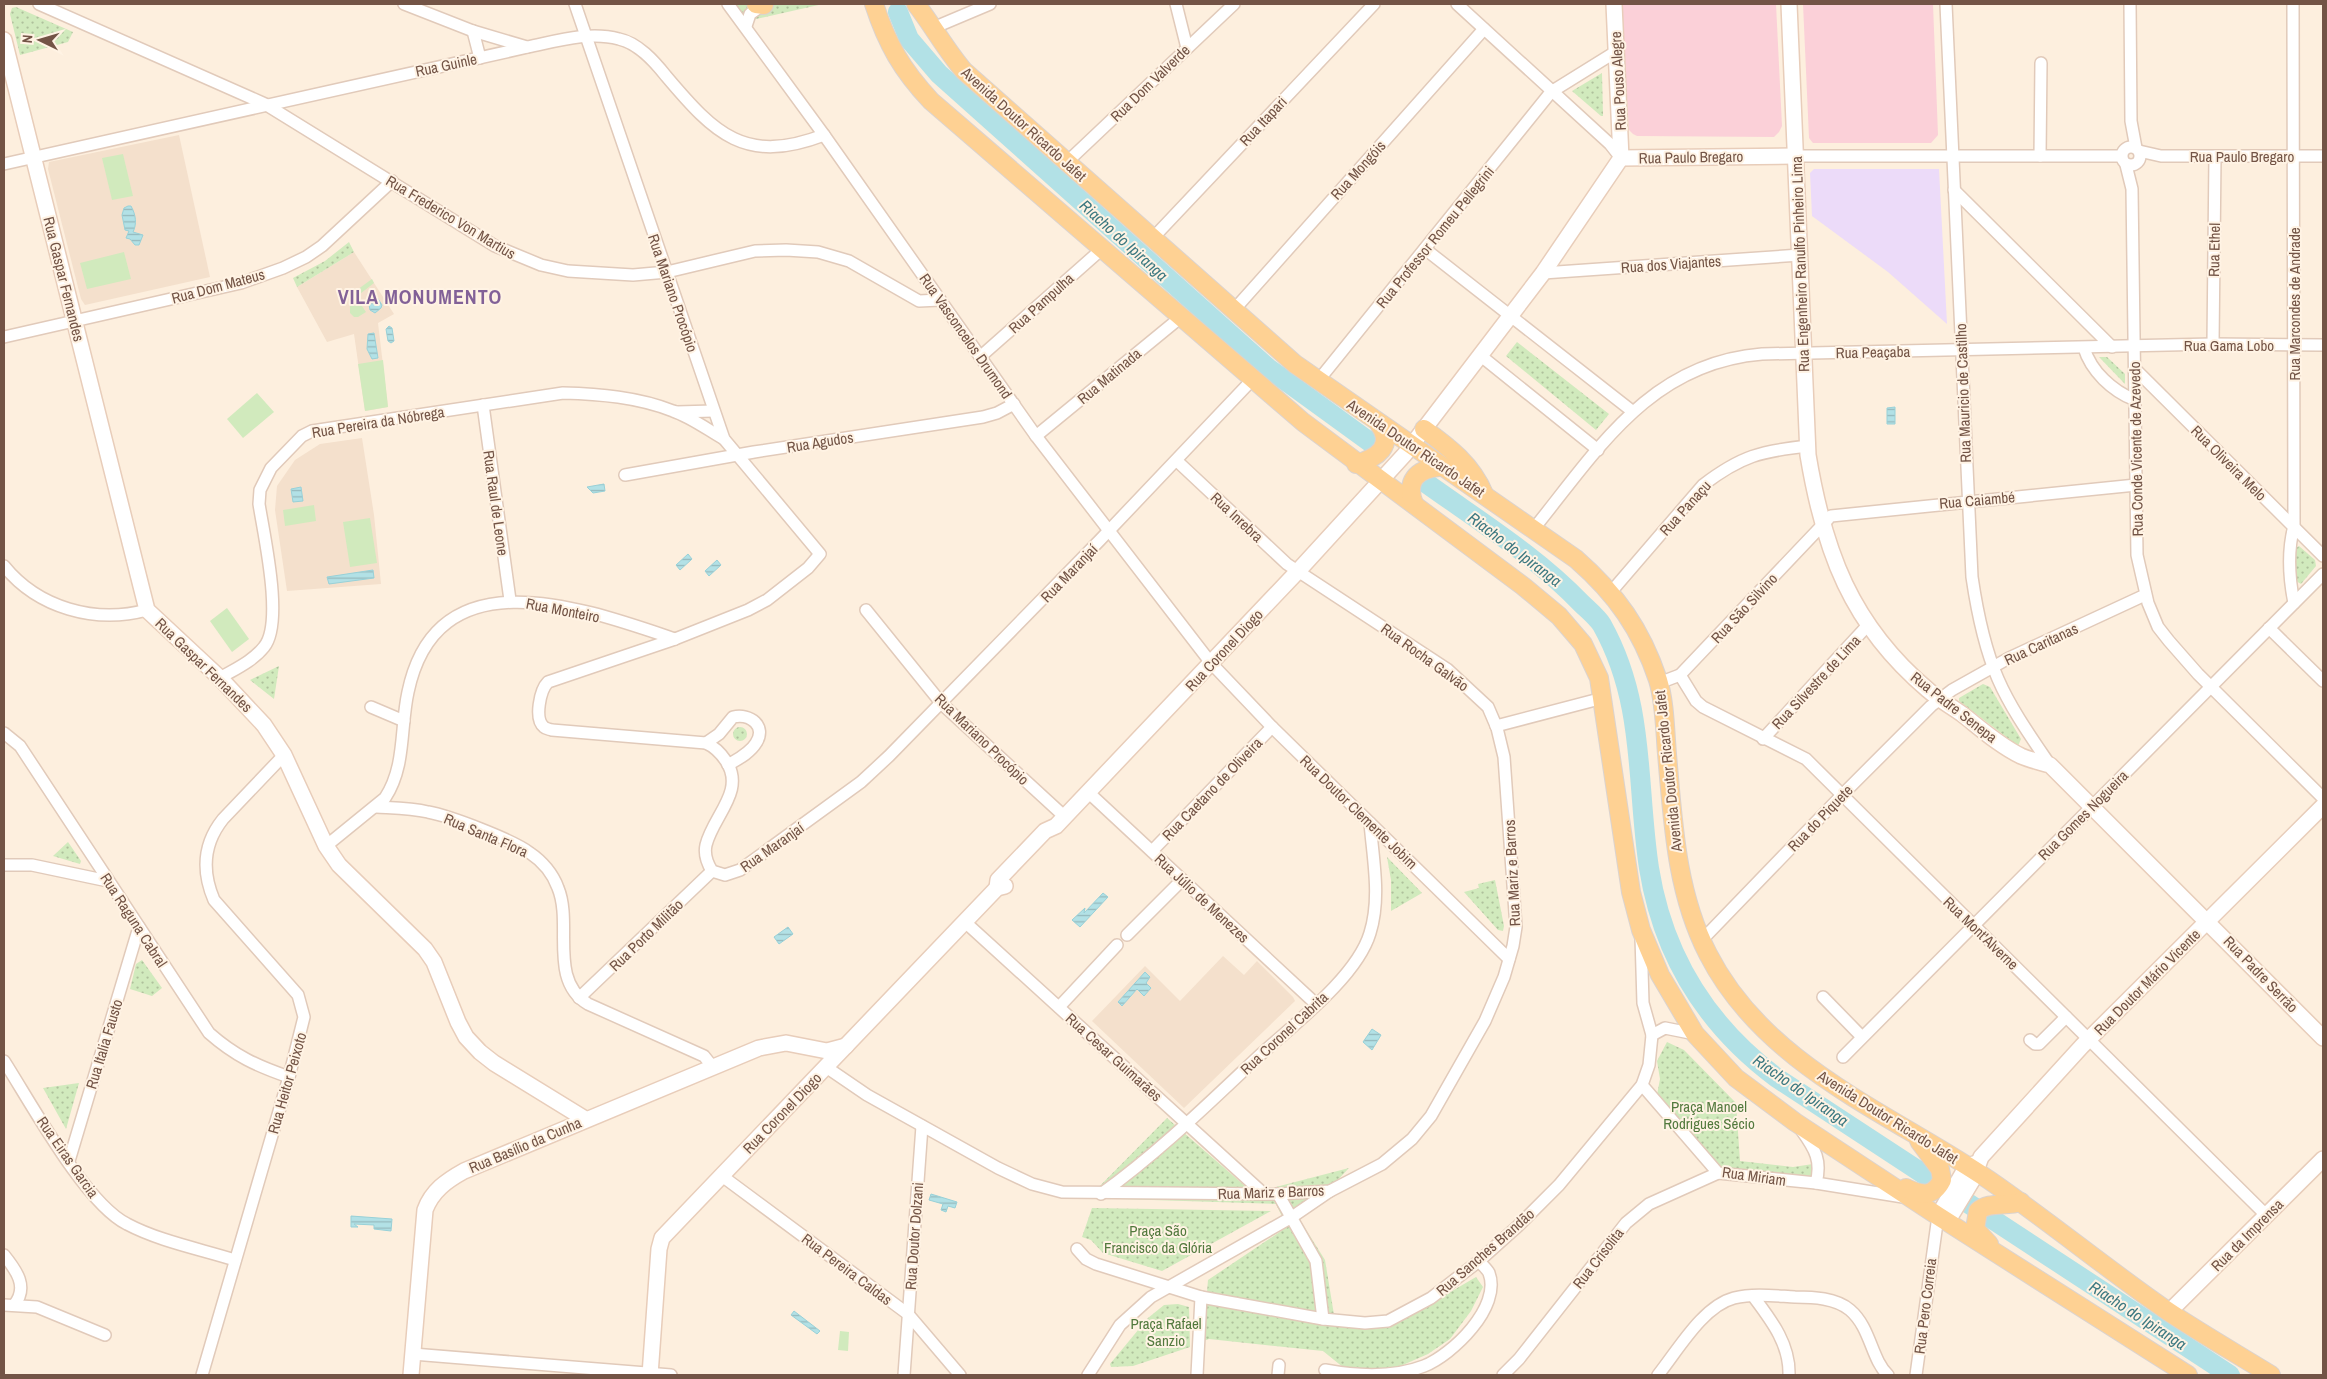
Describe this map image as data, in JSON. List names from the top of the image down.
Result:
{
  "streets": {
    "main road": ["Avenida Doutor Ricardo Jafet"],
    "street": [
      "Rua Guinle",
      "Rua Pouso Alegre",
      "Rua Dom Valverde",
      "Rua Itapari",
      "Rua Paulo Bregaro",
      "Rua Mongóis",
      "Rua Frederico Von Martius",
      "Rua Professor Romeu Pellegrini",
      "Rua Ethel",
      "Rua dos Viajantes",
      "Rua Engenheiro Ranulfo Pinheiro Lima",
      "Rua Gaspar Fernandes",
      "Rua Dom Mateus",
      "Rua Mariano Procópio",
      "Rua Pampulha",
      "Rua Marcondes de Andrade",
      "Rua Vasconcelos Drumond",
      "Rua Gama Lobo",
      "Rua Peaçaba",
      "Rua Matinada",
      "Rua Mauricio de Castilho",
      "Rua Pereira da Nóbrega",
      "Rua Agudos",
      "Rua Conde Vicente de Azevedo",
      "Rua Oliveira Melo",
      "Rua Caiambé",
      "Rua Raul de Leone",
      "Rua Panaçu",
      "Rua Inrebra",
      "Rua Maranjaí",
      "Rua São Silvino",
      "Rua Monteiro",
      "Rua Caritanas",
      "Rua Coronel Diogo",
      "Rua Rocha Galvão",
      "Rua Silvestre de Lima",
      "Rua Padre Senepa",
      "Rua Caetano de Oliveira",
      "Rua Doutor Clemente Jobim",
      "Rua Gomes Nogueira",
      "Rua do Piquete",
      "Rua Santa Flora",
      "Rua Mariz e Barros",
      "Rua Júlio de Menezes",
      "Rua Raguna Cabral",
      "Rua Mont'Alverne",
      "Rua Porto Militão",
      "Rua Padre Serrão",
      "Rua Doutor Mário Vicente",
      "Rua Coronel Cabrita",
      "Rua Italia Fausto",
      "Rua Cesar Guimarães",
      "Rua Heitor Peixoto",
      "Rua Basílio da Cunha",
      "Rua Eiras Garcia",
      "Rua Miriam",
      "Rua da Imprensa",
      "Rua Doutor Dolzani",
      "Rua Sanches Brandão",
      "Rua Crisolita",
      "Rua Pereira Caldas",
      "Rua Pero Correia"
    ]
  },
  "crossings": [
    ["Rua Guinle", "Rua Frederico Von Martius"],
    ["Rua Guinle", "Rua Gaspar Fernandes"],
    ["Rua Guinle", "Rua Mariano Procópio"],
    ["Rua Guinle", "Rua Vasconcelos Drumond"],
    ["Rua Pouso Alegre", "Rua Paulo Bregaro"],
    ["Rua Pouso Alegre", "Rua Professor Romeu Pellegrini"],
    ["Rua Dom Valverde", "Avenida Doutor Ricardo Jafet"],
    ["Rua Itapari", "Avenida Doutor Ricardo Jafet"],
    ["Avenida Doutor Ricardo Jafet", "Rua Paulo Bregaro"],
    ["Avenida Doutor Ricardo Jafet", "Rua Mongóis"],
    ["Avenida Doutor Ricardo Jafet", "Rua Professor Romeu Pellegrini"],
    ["Avenida Doutor Ricardo Jafet", "Rua Peaçaba"],
    ["Avenida Doutor Ricardo Jafet", "Rua Panaçu"],
    ["Avenida Doutor Ricardo Jafet", "Rua São Silvino"],
    ["Avenida Doutor Ricardo Jafet", "Rua do Piquete"],
    ["Avenida Doutor Ricardo Jafet", "Rua Doutor Mário Vicente"],
    ["Avenida Doutor Ricardo Jafet", "Rua da Imprensa"],
    ["Rua Paulo Bregaro", "Rua Ethel"],
    ["Rua Paulo Bregaro", "Rua dos Viajantes"],
    ["Rua Paulo Bregaro", "Rua Engenheiro Ranulfo Pinheiro Lima"],
    ["Rua Paulo Bregaro", "Rua Marcondes de Andrade"],
    ["Rua Paulo Bregaro", "Rua Mauricio de Castilho"],
    ["Rua Paulo Bregaro", "Rua Conde Vicente de Azevedo"],
    ["Rua Paulo Bregaro", "Rua Coronel Diogo"],
    ["Rua Frederico Von Martius", "Rua Dom Mateus"],
    ["Rua Frederico Von Martius", "Rua Mariano Procópio"],
    ["Rua Frederico Von Martius", "Rua Vasconcelos Drumond"],
    ["Rua Ethel", "Rua Gama Lobo"],
    ["Rua dos Viajantes", "Rua Engenheiro Ranulfo Pinheiro Lima"],
    ["Rua Engenheiro Ranulfo Pinheiro Lima", "Rua Peaçaba"],
    ["Rua Engenheiro Ranulfo Pinheiro Lima", "Rua Caiambé"],
    ["Rua Engenheiro Ranulfo Pinheiro Lima", "Rua Panaçu"],
    ["Rua Engenheiro Ranulfo Pinheiro Lima", "Rua São Silvino"],
    ["Rua Engenheiro Ranulfo Pinheiro Lima", "Rua Padre Senepa"],
    ["Rua Gaspar Fernandes", "Rua Dom Mateus"],
    ["Rua Gaspar Fernandes", "Rua Pereira da Nóbrega"],
    ["Rua Gaspar Fernandes", "Rua Heitor Peixoto"],
    ["Rua Gaspar Fernandes", "Rua Basílio da Cunha"],
    ["Rua Mariano Procópio", "Rua Pereira da Nóbrega"],
    ["Rua Mariano Procópio", "Rua Agudos"],
    ["Rua Mariano Procópio", "Rua Maranjaí"],
    ["Rua Mariano Procópio", "Rua Monteiro"],
    ["Rua Mariano Procópio", "Rua Coronel Diogo"],
    ["Rua Pampulha", "Rua Vasconcelos Drumond"],
    ["Rua Marcondes de Andrade", "Rua Gama Lobo"],
    ["Rua Marcondes de Andrade", "Rua Oliveira Melo"],
    ["Rua Marcondes de Andrade", "Rua Gomes Nogueira"],
    ["Rua Vasconcelos Drumond", "Rua Matinada"],
    ["Rua Vasconcelos Drumond", "Rua Agudos"],
    ["Rua Vasconcelos Drumond", "Rua Maranjaí"],
    ["Rua Vasconcelos Drumond", "Rua Coronel Diogo"],
    ["Rua Vasconcelos Drumond", "Rua Doutor Clemente Jobim"],
    ["Rua Gama Lobo", "Rua Peaçaba"],
    ["Rua Gama Lobo", "Rua Conde Vicente de Azevedo"],
    ["Rua Peaçaba", "Rua Mauricio de Castilho"],
    ["Rua Peaçaba", "Rua Conde Vicente de Azevedo"],
    ["Rua Mauricio de Castilho", "Rua Caiambé"],
    ["Rua Mauricio de Castilho", "Rua Caritanas"],
    ["Rua Mauricio de Castilho", "Rua Padre Senepa"],
    ["Rua Pereira da Nóbrega", "Rua Raul de Leone"],
    ["Rua Conde Vicente de Azevedo", "Rua Oliveira Melo"],
    ["Rua Conde Vicente de Azevedo", "Rua Caiambé"],
    ["Rua Conde Vicente de Azevedo", "Rua Caritanas"],
    ["Rua Conde Vicente de Azevedo", "Rua Gomes Nogueira"],
    ["Rua Caiambé", "Rua São Silvino"],
    ["Rua Caiambé", "Rua Padre Senepa"],
    ["Rua Raul de Leone", "Rua Monteiro"],
    ["Rua Inrebra", "Rua Maranjaí"],
    ["Rua Inrebra", "Rua Coronel Diogo"],
    ["Rua Inrebra", "Rua Rocha Galvão"],
    ["Rua Maranjaí", "Rua Porto Militão"],
    ["Rua São Silvino", "Rua Padre Senepa"],
    ["Rua São Silvino", "Rua Mont'Alverne"],
    ["Rua Monteiro", "Rua Santa Flora"],
    ["Rua Caritanas", "Rua Padre Senepa"],
    ["Rua Caritanas", "Rua do Piquete"],
    ["Rua Coronel Diogo", "Rua Rocha Galvão"],
    ["Rua Coronel Diogo", "Rua Doutor Clemente Jobim"],
    ["Rua Coronel Diogo", "Rua Mariz e Barros"],
    ["Rua Coronel Diogo", "Rua Júlio de Menezes"],
    ["Rua Coronel Diogo", "Rua Cesar Guimarães"],
    ["Rua Coronel Diogo", "Rua Basílio da Cunha"],
    ["Rua Coronel Diogo", "Rua Pereira Caldas"],
    ["Rua Rocha Galvão", "Rua Mariz e Barros"],
    ["Rua Silvestre de Lima", "Rua Padre Senepa"],
    ["Rua Silvestre de Lima", "Rua Mont'Alverne"],
    ["Rua Padre Senepa", "Rua Gomes Nogueira"],
    ["Rua Padre Senepa", "Rua do Piquete"],
    ["Rua Padre Senepa", "Rua Padre Serrão"],
    ["Rua Caetano de Oliveira", "Rua Doutor Clemente Jobim"],
    ["Rua Caetano de Oliveira", "Rua Júlio de Menezes"],
    ["Rua Doutor Clemente Jobim", "Rua Mariz e Barros"],
    ["Rua Doutor Clemente Jobim", "Rua Coronel Cabrita"],
    ["Rua Gomes Nogueira", "Rua Mont'Alverne"],
    ["Rua Gomes Nogueira", "Rua Padre Serrão"],
    ["Rua do Piquete", "Rua Mont'Alverne"],
    ["Rua Santa Flora", "Rua Porto Militão"],
    ["Rua Mariz e Barros", "Rua Coronel Cabrita"],
    ["Rua Mariz e Barros", "Rua Cesar Guimarães"],
    ["Rua Mariz e Barros", "Rua Doutor Dolzani"],
    ["Rua Júlio de Menezes", "Rua Coronel Cabrita"],
    ["Rua Raguna Cabral", "Rua Italia Fausto"],
    ["Rua Raguna Cabral", "Rua Heitor Peixoto"],
    ["Rua Mont'Alverne", "Rua Doutor Mário Vicente"],
    ["Rua Mont'Alverne", "Rua da Imprensa"],
    ["Rua Padre Serrão", "Rua Doutor Mário Vicente"],
    ["Rua Doutor Mário Vicente", "Rua Pero Correia"],
    ["Rua Coronel Cabrita", "Rua Cesar Guimarães"],
    ["Rua Italia Fausto", "Rua Eiras Garcia"],
    ["Rua Heitor Peixoto", "Rua Eiras Garcia"],
    ["Rua Miriam", "Rua Sanches Brandão"],
    ["Rua Miriam", "Rua Crisolita"],
    ["Rua Doutor Dolzani", "Rua Pereira Caldas"]
  ],
  "districts": ["VILA MONUMENTO"],
  "water": ["Riacho do Ipiranga"],
  "parks": ["Praça Manoel Rodrigues Sécio", "Praça São Francisco da Glória", "Praça Rafael Sanzio"],
  "north": "left"
}
